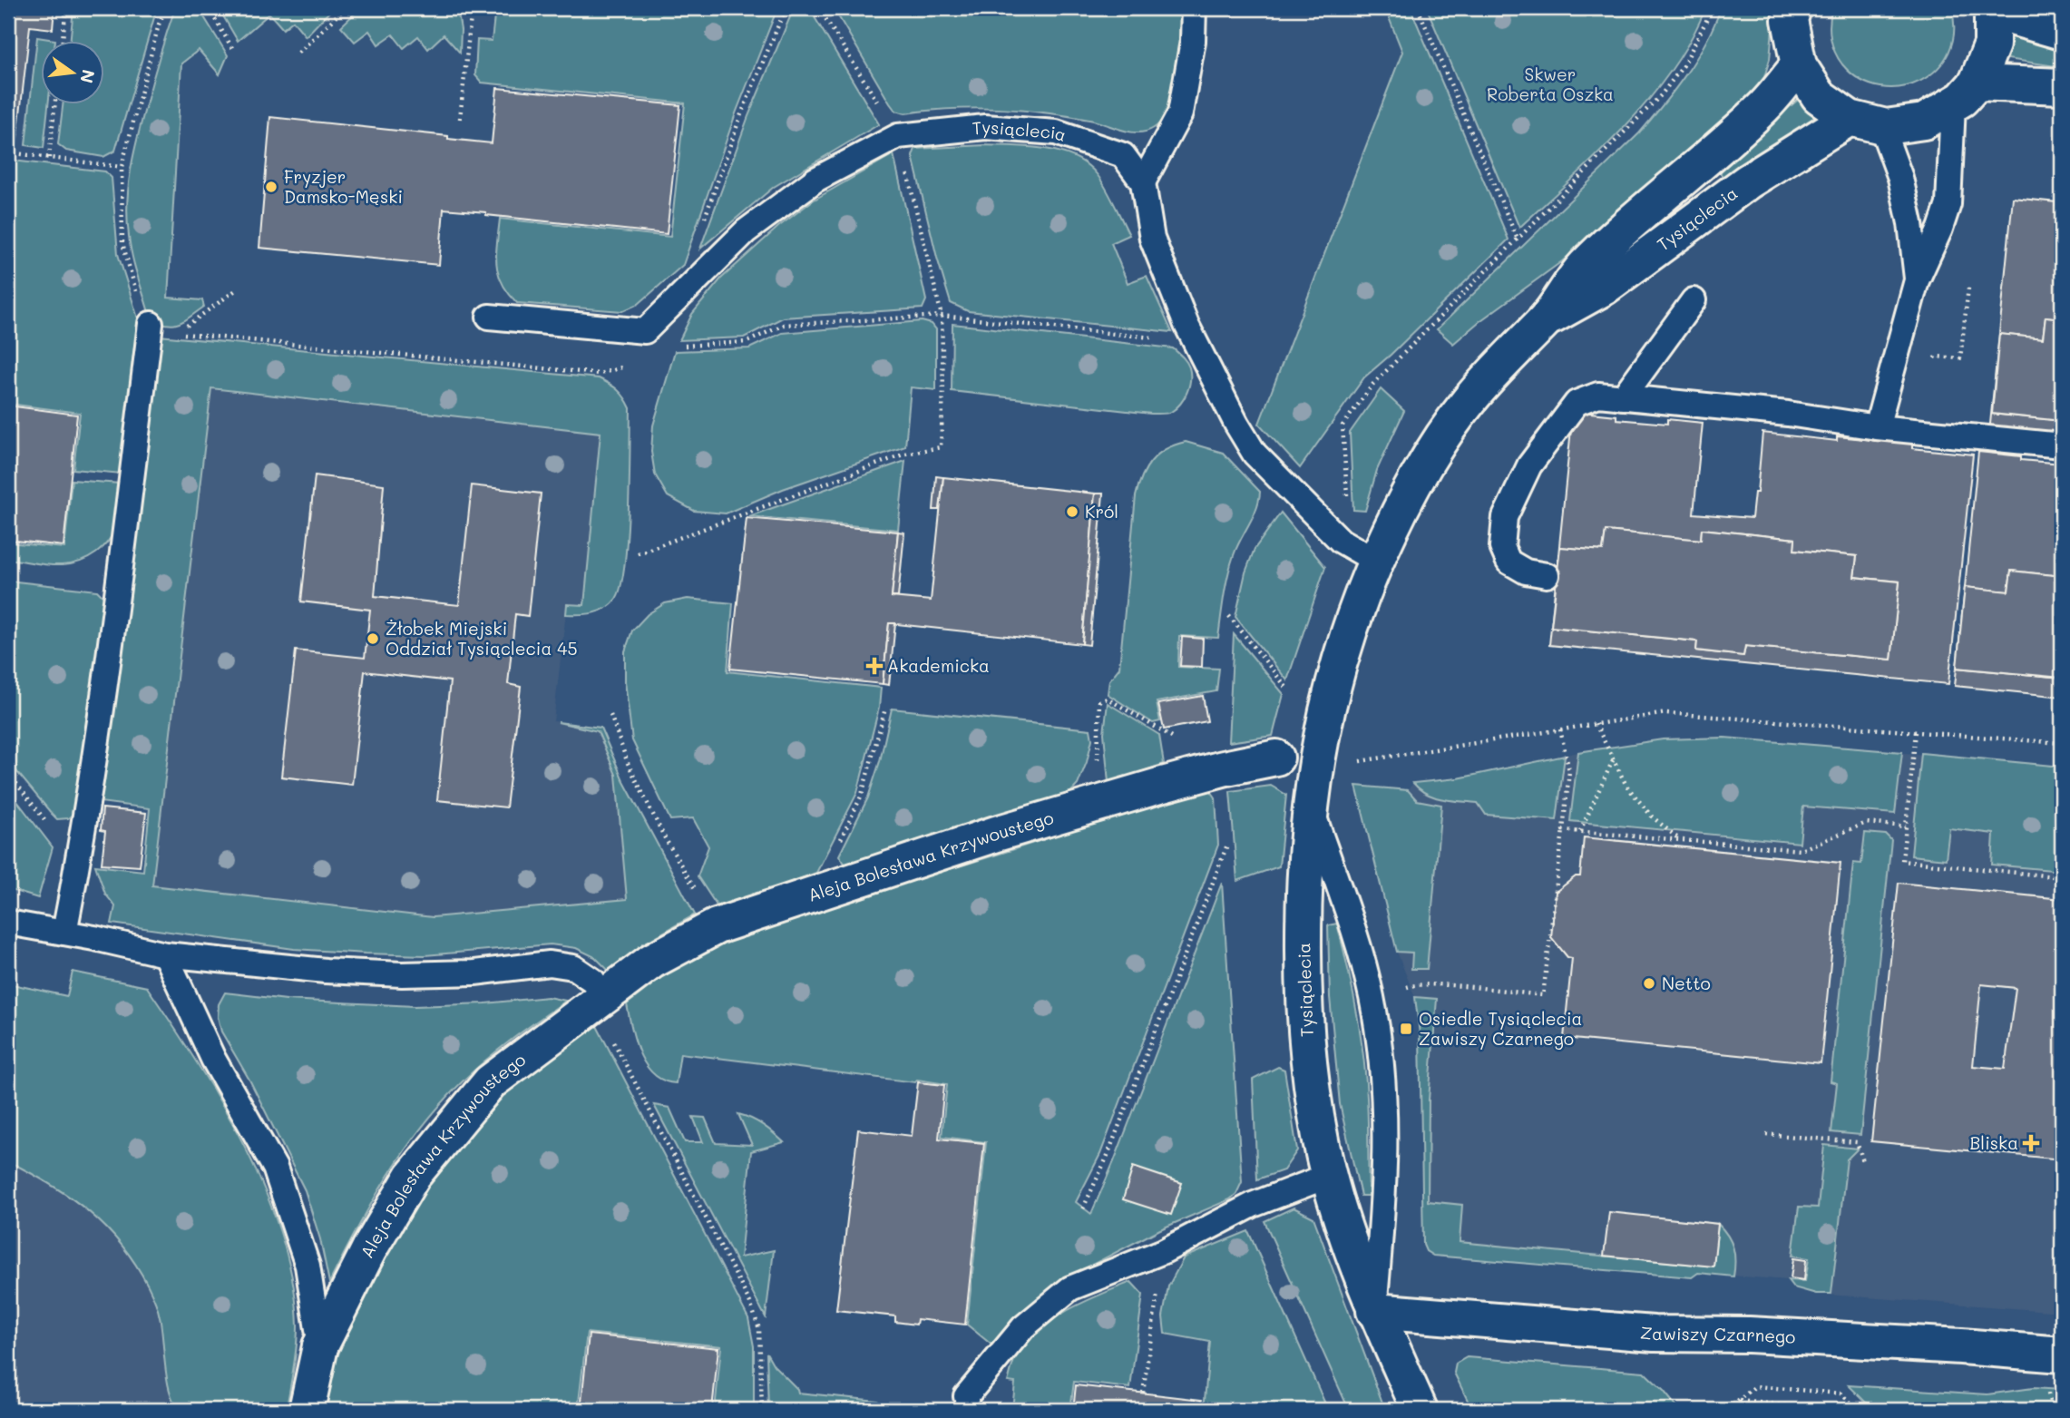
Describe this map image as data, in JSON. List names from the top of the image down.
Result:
{
  "streets": {
    "street": ["Tysiąclecia", "Aleja Bolesława Krzywoustego", "Zawiszy Czarnego"]
  },
  "crossings": [
    ["Tysiąclecia", "Zawiszy Czarnego"]
  ],
  "parks": ["Skwer Roberta Oszka"],
  "places": {
    "other": [
      "Fryzjer Damsko-Męski",
      "Król",
      "Żłobek Miejski Oddział Tysiąclecia 45",
      "Netto"
    ],
    "health": ["Akademicka", "Bliska"],
    "transit": ["Osiedle Tysiąclecia Zawiszy Czarnego"]
  },
  "north": "right"
}
